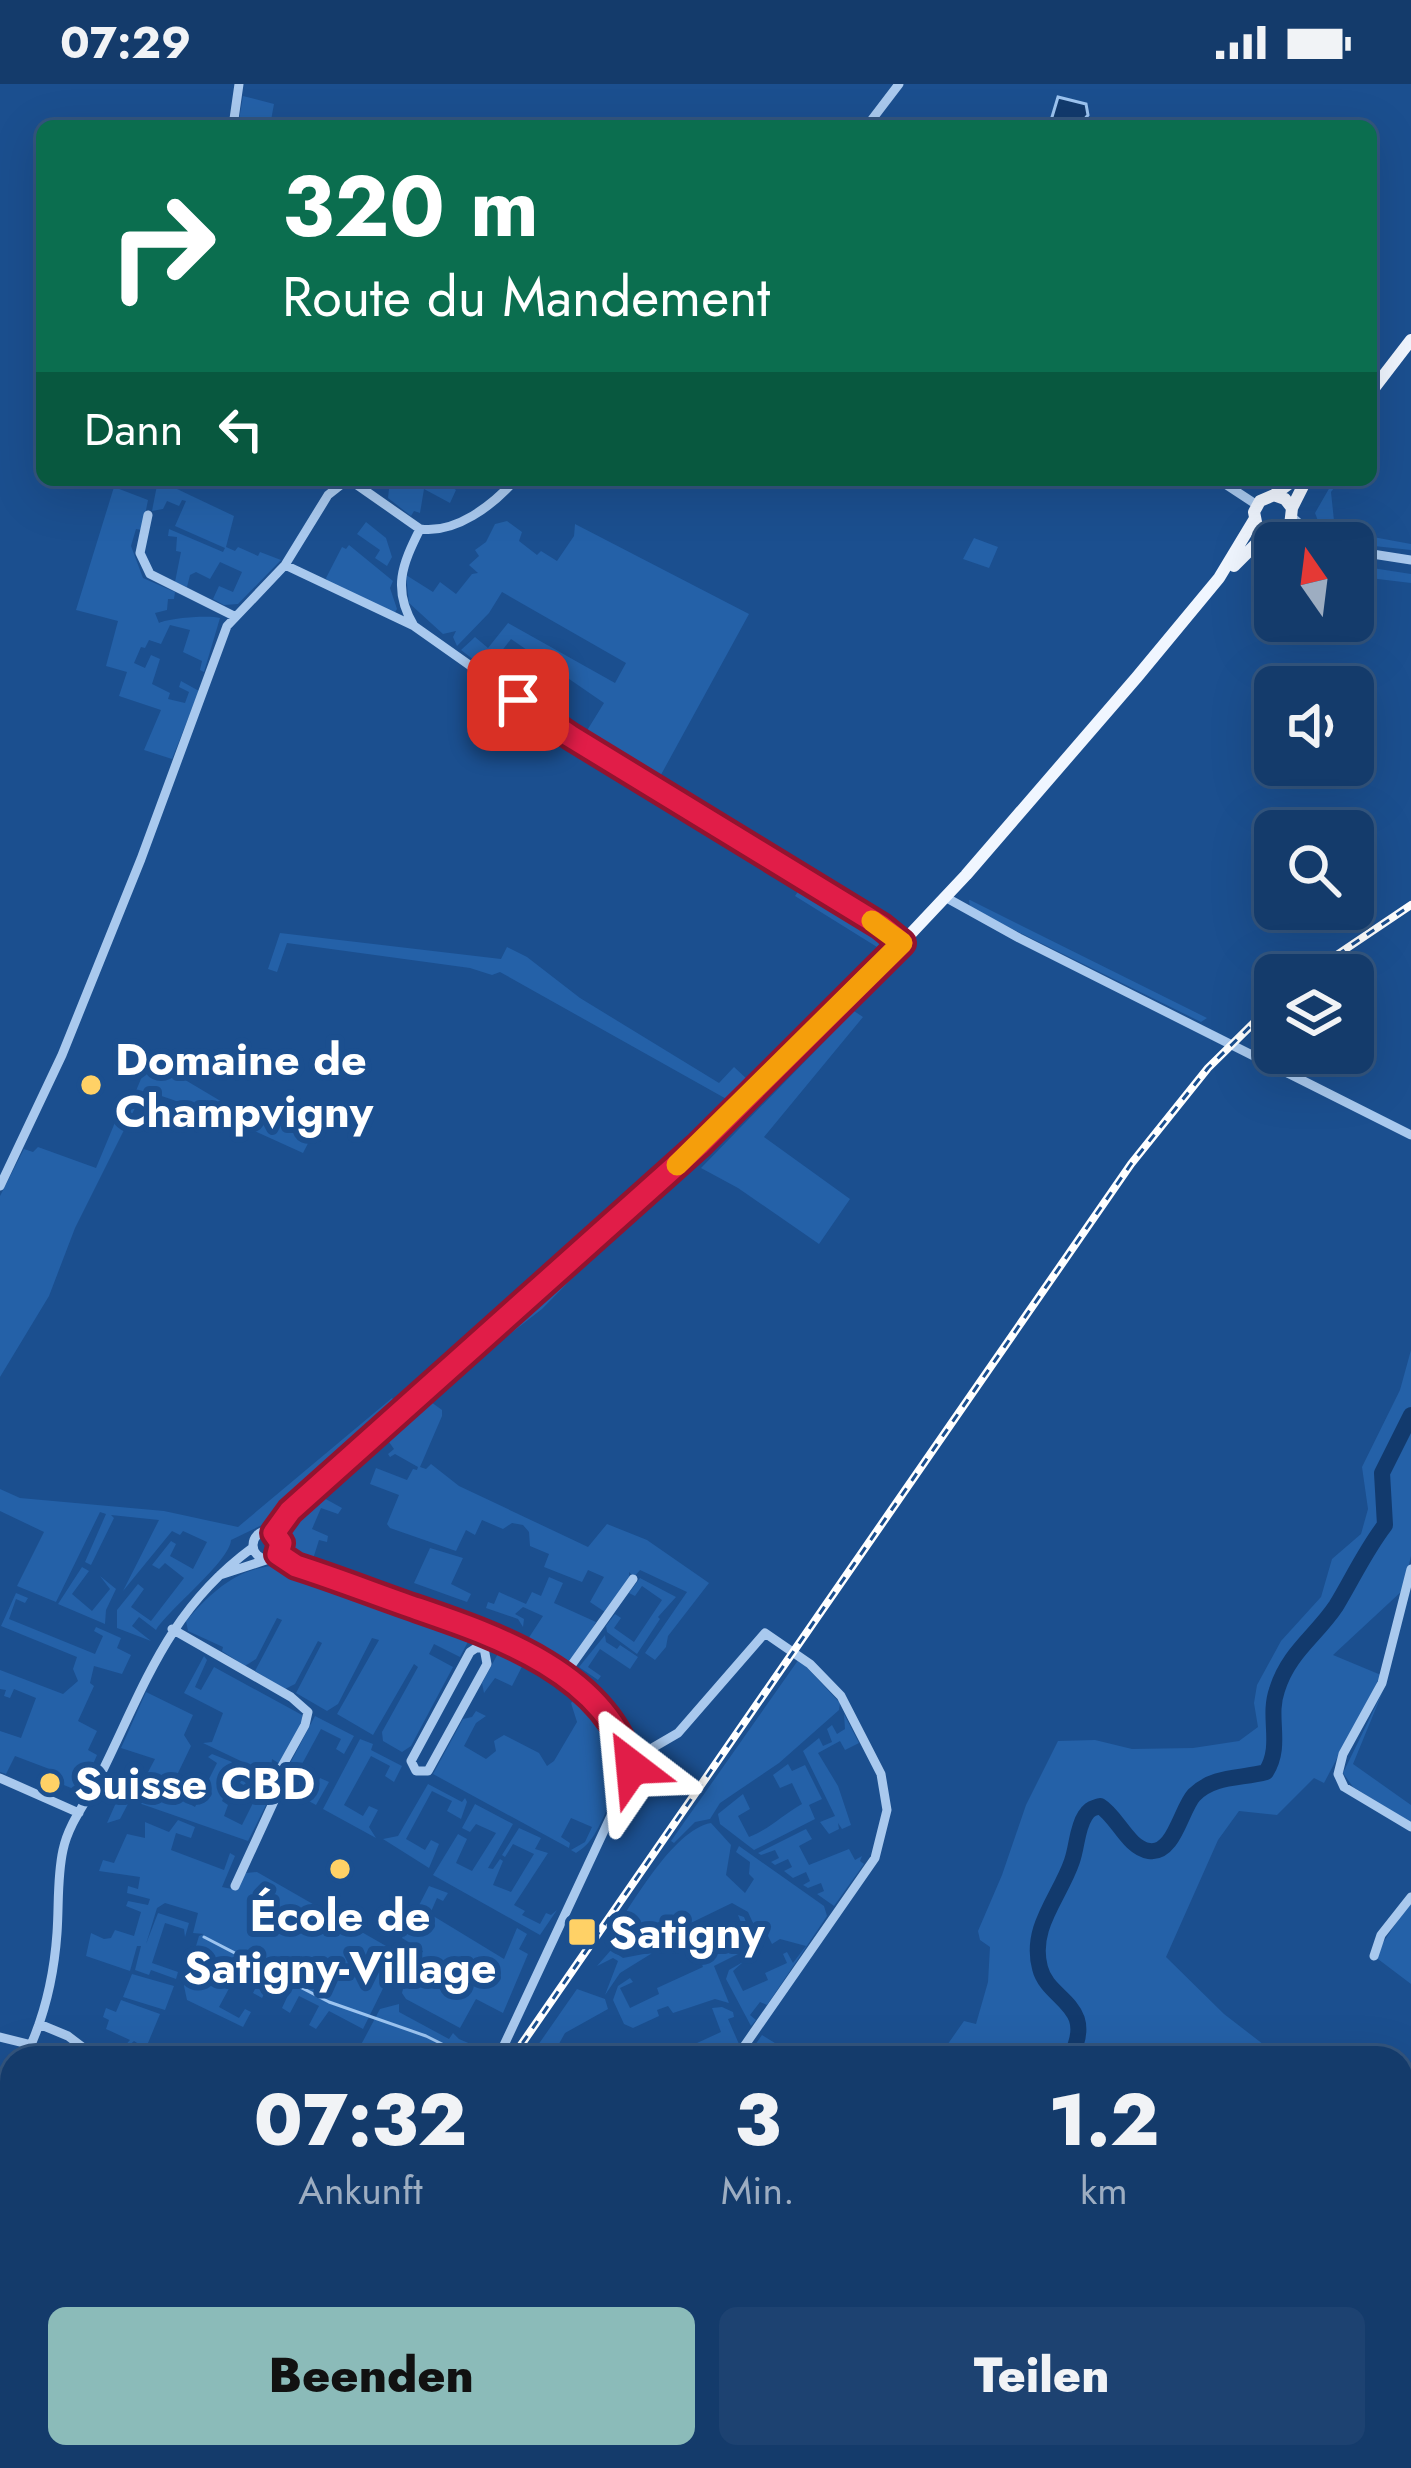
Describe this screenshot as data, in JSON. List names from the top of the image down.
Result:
{
  "places": {
    "other": ["Domaine de Champvigny", "Suisse CBD", "École de Satigny-Village"],
    "transit": ["Satigny"]
  },
  "north": "top",
  "page": {
    "status": "07:29",
    "turn": ["320 m", "Route du Mandement"],
    "then": "Dann",
    "eta": [
      "07:32",
      "Ankunft",
      "3",
      "Min.",
      "1.2",
      "km"
    ],
    "buttons": ["Beenden", "Teilen"]
  }
}
